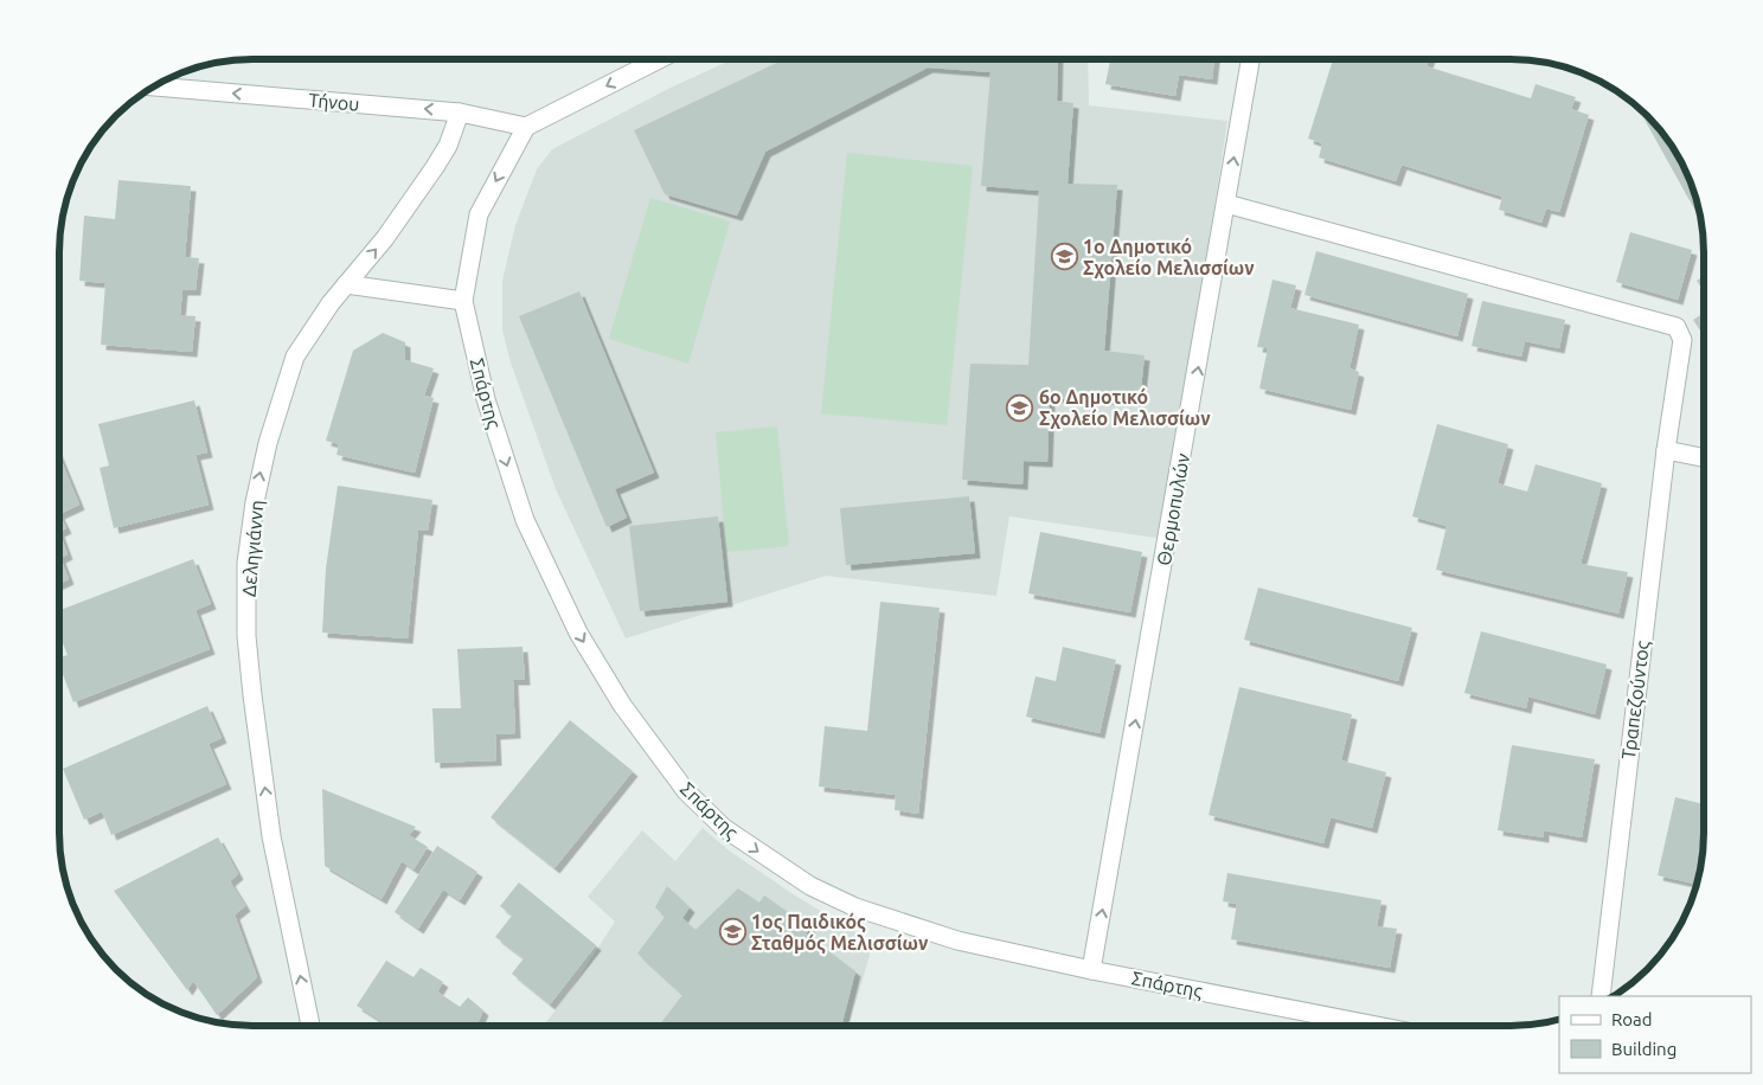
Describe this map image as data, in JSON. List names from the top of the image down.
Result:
{
  "streets": {
    "street": [
      "Τήνου",
      "Σπάρτης",
      "Θερμοπυλών",
      "Δεληγιάννη",
      "Τραπεζούντος"
    ]
  },
  "crossings": [
    ["Τήνου", "Σπάρτης"],
    ["Τήνου", "Δεληγιάννη"],
    ["Σπάρτης", "Θερμοπυλών"],
    ["Θερμοπυλών", "Τραπεζούντος"]
  ],
  "one_way": [
    "Τήνου",
    "Σπάρτης",
    "Θερμοπυλών",
    "Δεληγιάννη"
  ],
  "places": {
    "school or university": ["1ο Δημοτικό Σχολείο Μελισσίων", "6ο Δημοτικό Σχολείο Μελισσίων", "1ος Παιδικός Σταθμός Μελισσίων"]
  },
  "legend": ["Road", "Building"]
}
